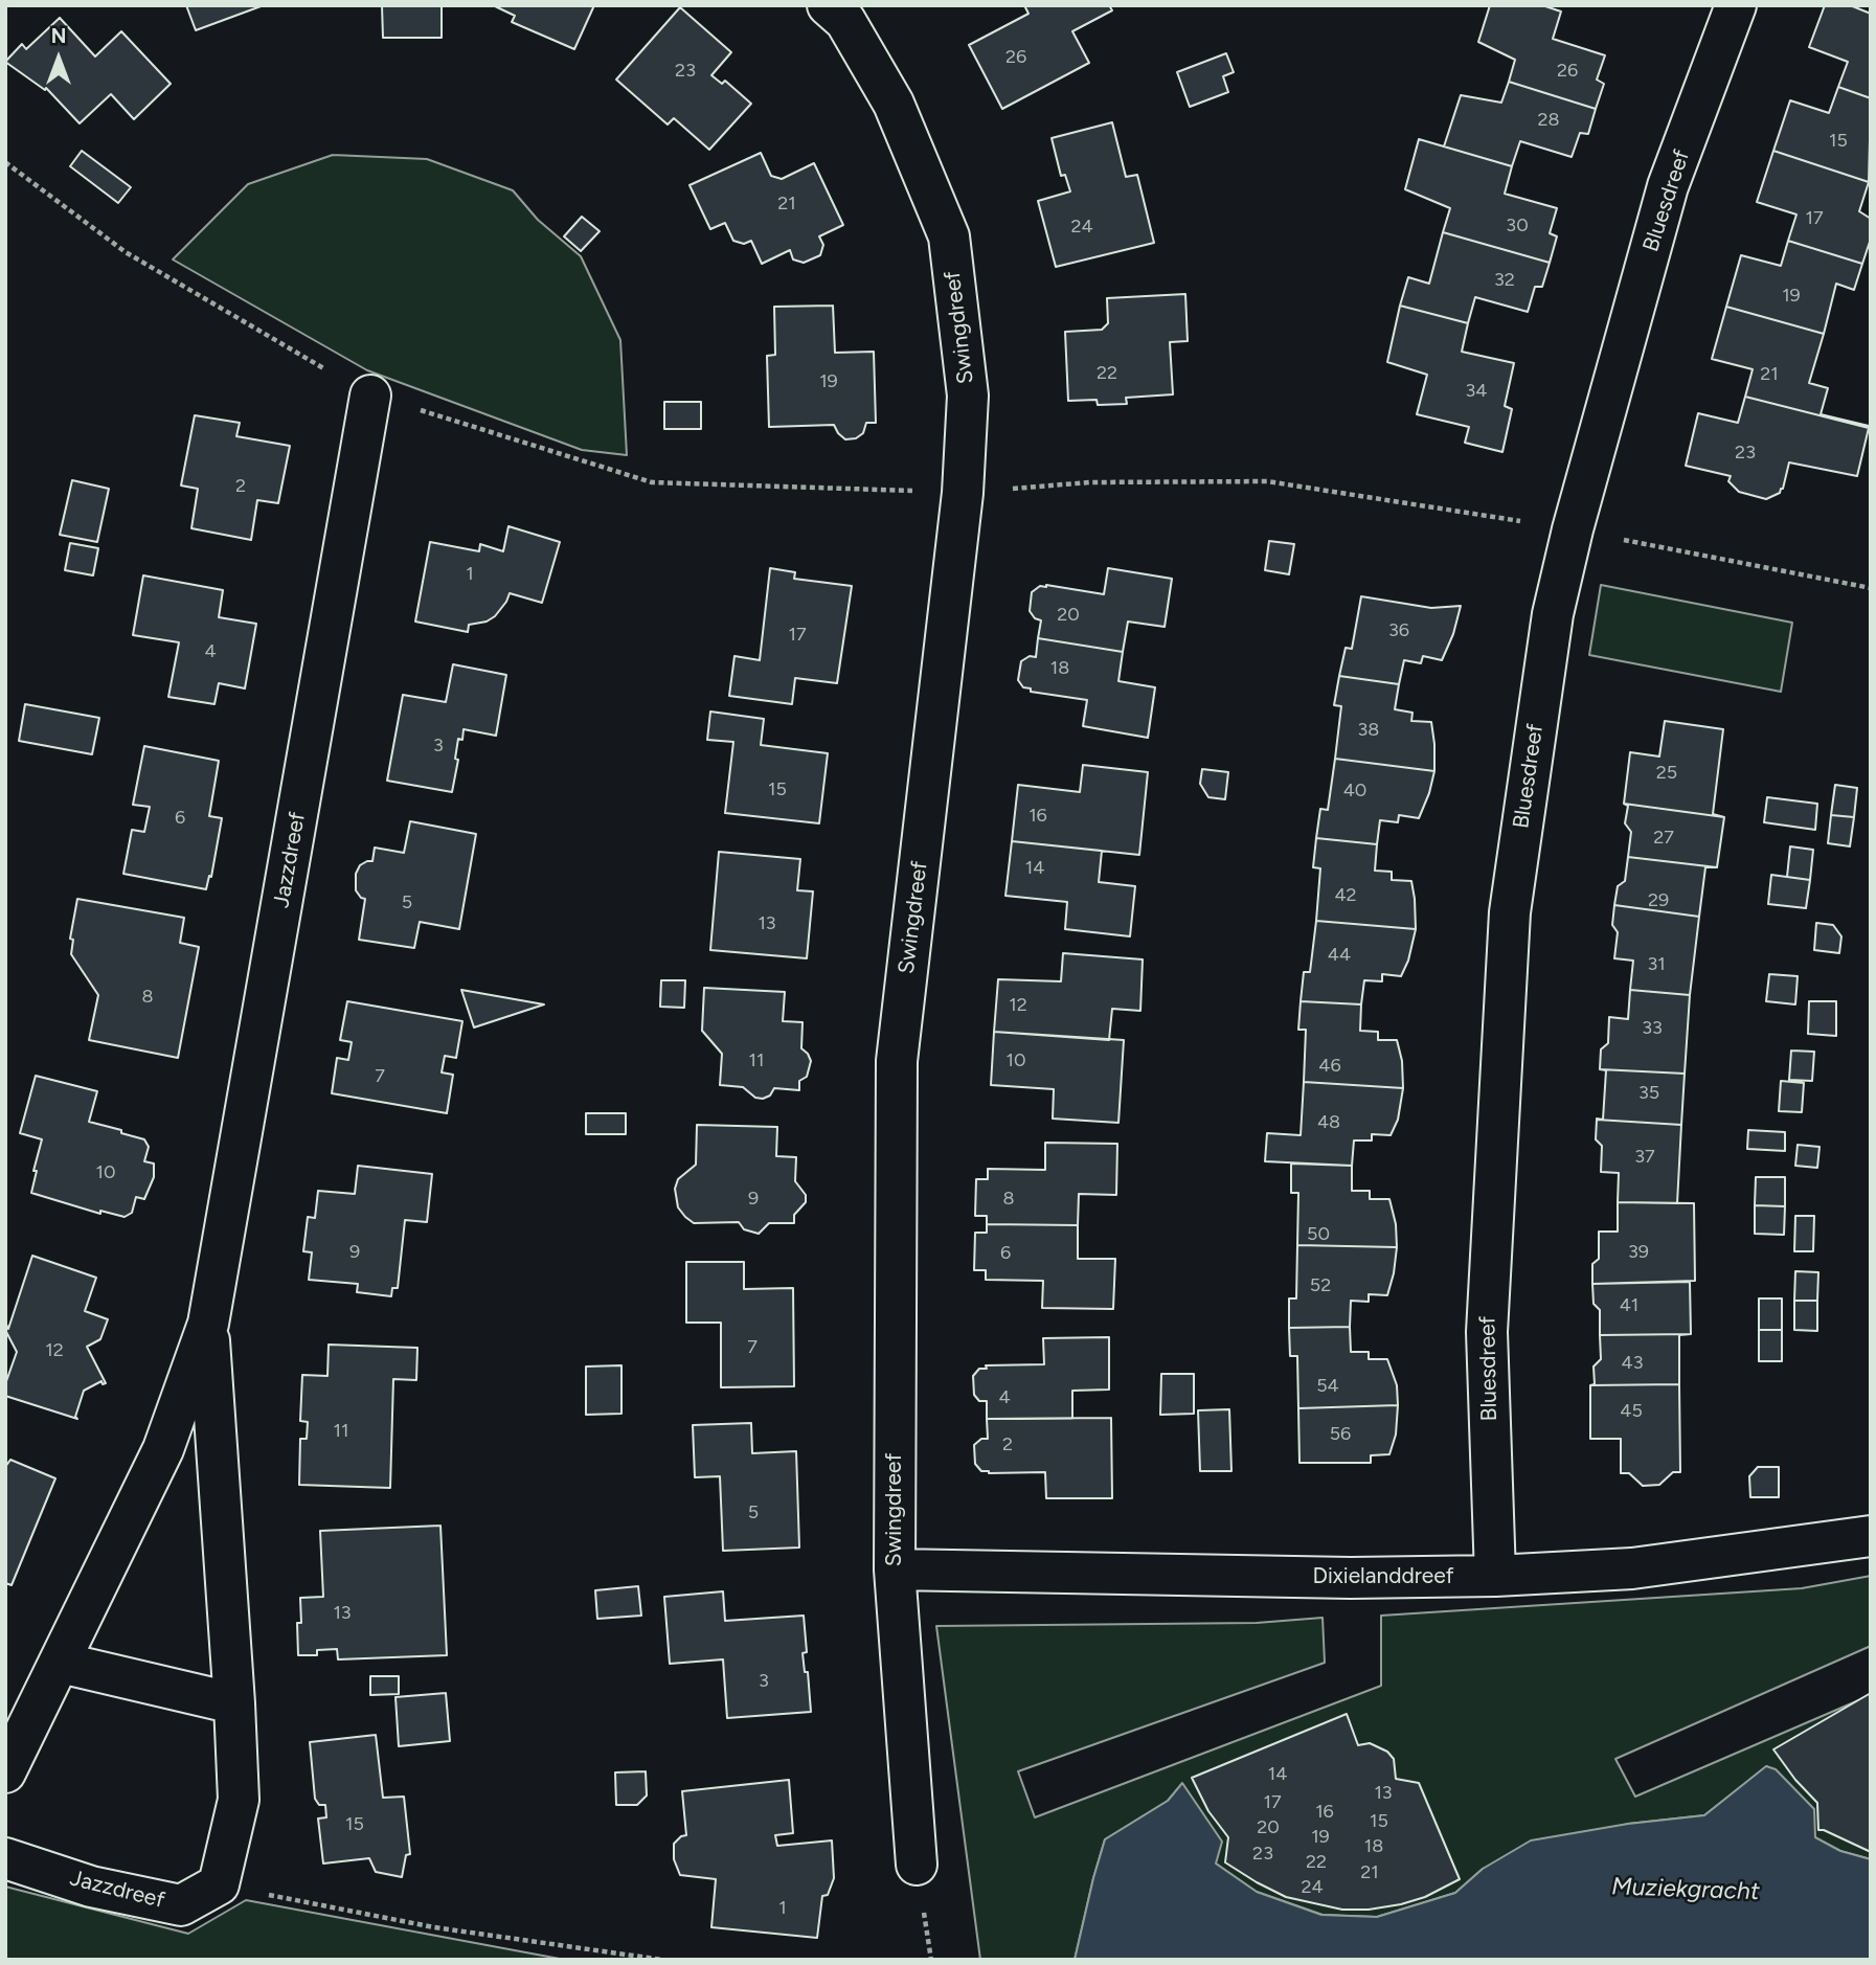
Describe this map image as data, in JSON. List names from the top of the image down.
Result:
{
  "streets": {
    "street": [
      "Bluesdreef",
      "Swingdreef",
      "Jazzdreef",
      "Dixielanddreef"
    ]
  },
  "crossings": [
    ["Bluesdreef", "Dixielanddreef"],
    ["Swingdreef", "Dixielanddreef"]
  ],
  "water": ["Muziekgracht"],
  "house_numbers": [
    "26",
    "23",
    "26",
    "28",
    "15",
    "21",
    "17",
    "30",
    "24",
    "32",
    "19",
    "22",
    "21",
    "19",
    "34",
    "23",
    "2",
    "1",
    "20",
    "36",
    "17",
    "4",
    "18",
    "38",
    "3",
    "25",
    "15",
    "40",
    "16",
    "6",
    "27",
    "14",
    "42",
    "29",
    "5",
    "13",
    "44",
    "31",
    "8",
    "12",
    "33",
    "11",
    "10",
    "46",
    "7",
    "35",
    "48",
    "37",
    "10",
    "9",
    "8",
    "50",
    "9",
    "39",
    "6",
    "52",
    "41",
    "7",
    "12",
    "43",
    "54",
    "4",
    "45",
    "11",
    "56",
    "2",
    "5",
    "13",
    "3",
    "14",
    "13",
    "17",
    "16",
    "15",
    "15",
    "20",
    "19",
    "18",
    "23",
    "22",
    "21",
    "24",
    "1"
  ],
  "north": "top"
}
